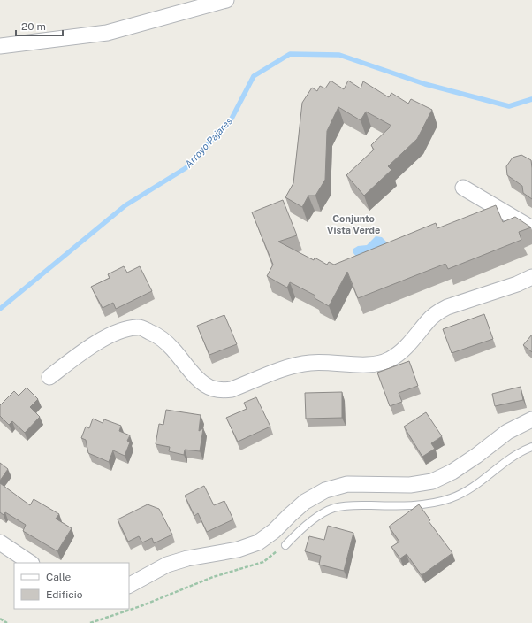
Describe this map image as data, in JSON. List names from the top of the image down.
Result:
{
  "districts": ["Conjunto Vista Verde"],
  "water": ["Arroyo Pajares"],
  "legend": ["Calle", "Edificio"],
  "scale_bar": "20 m"
}
